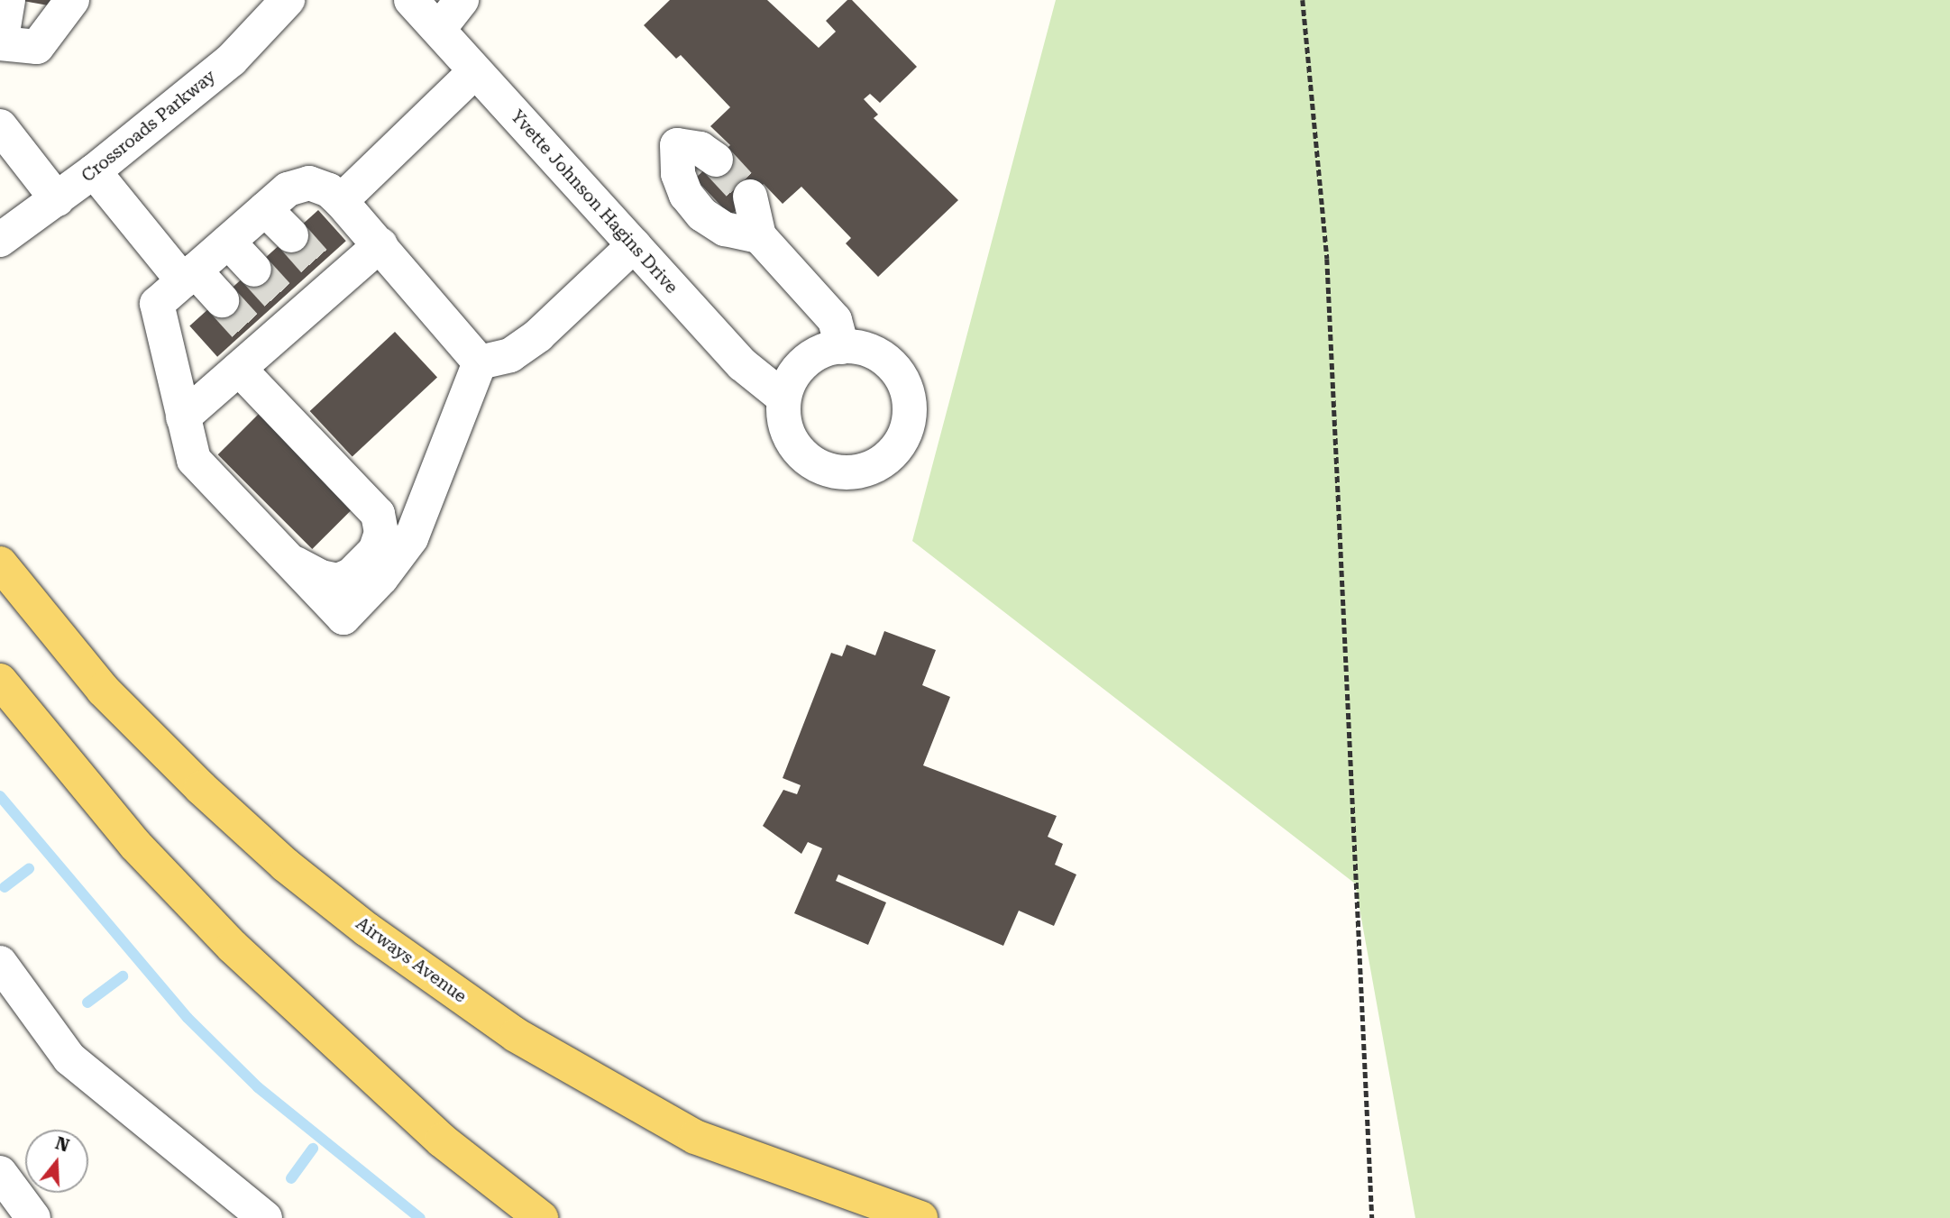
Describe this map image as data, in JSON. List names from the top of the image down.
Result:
{
  "streets": {
    "main road": ["Airways Avenue"],
    "street": ["Crossroads Parkway", "Yvette Johnson Hagins Drive"]
  },
  "north": "top"
}
